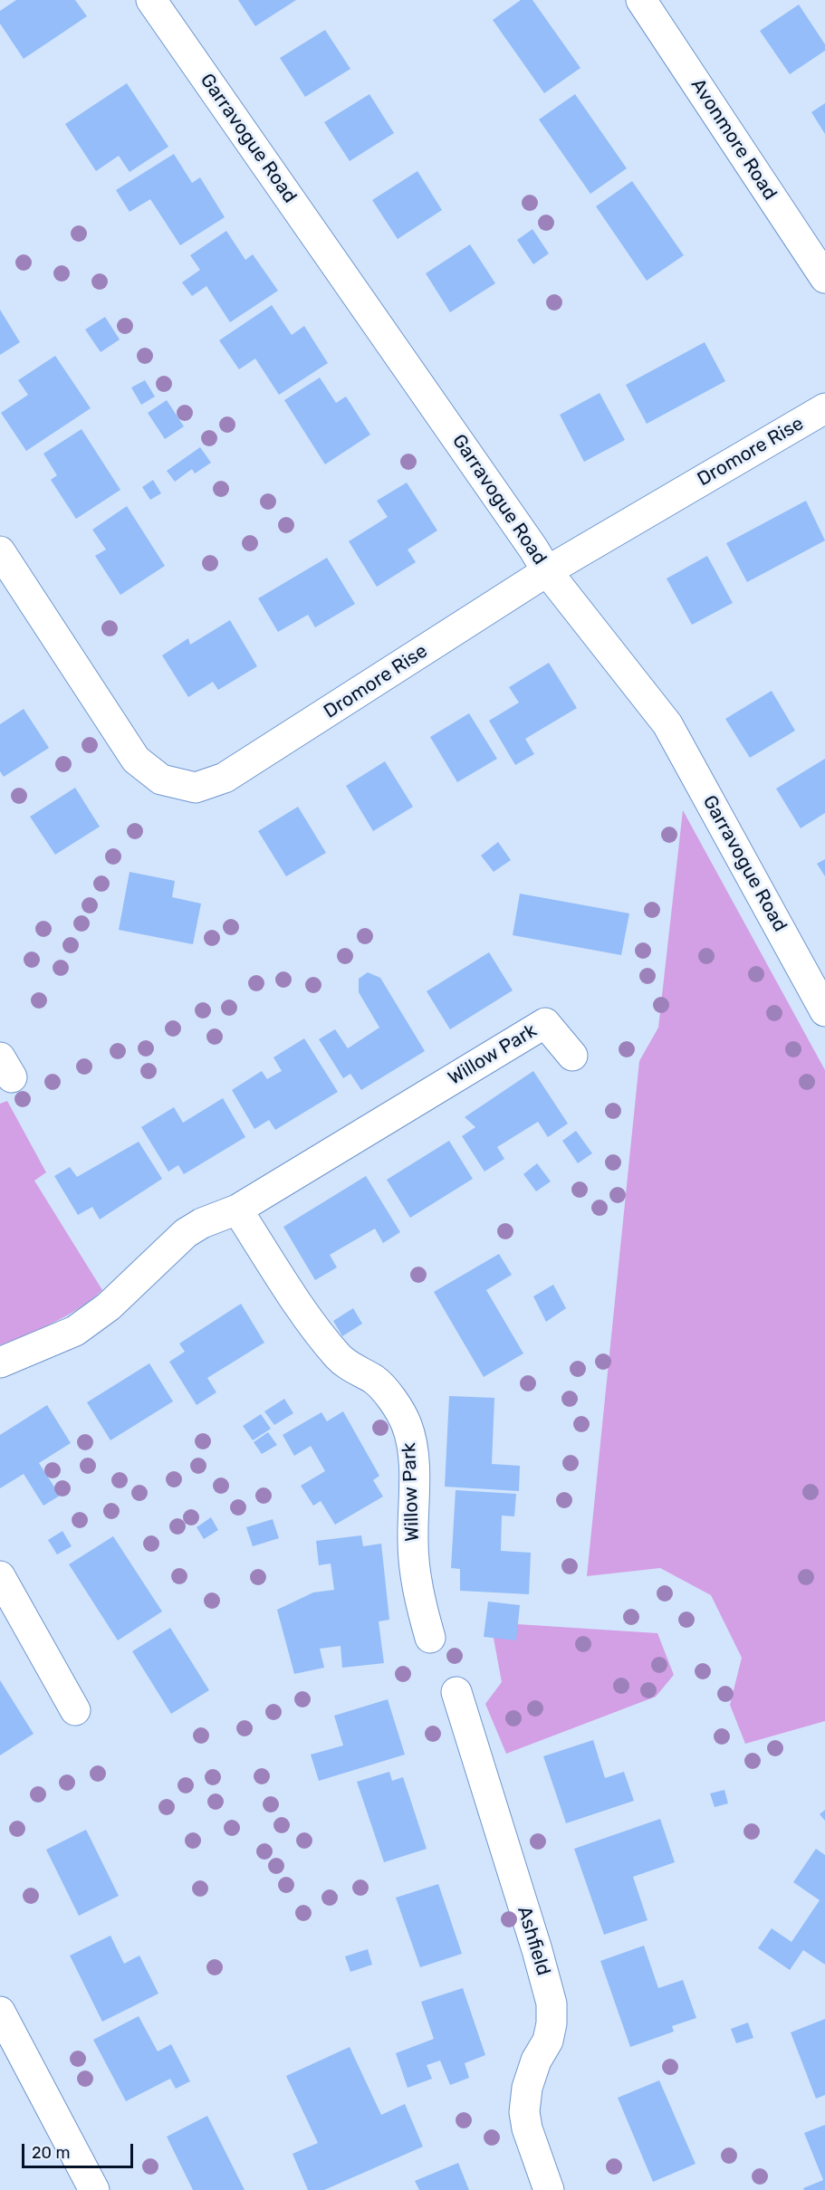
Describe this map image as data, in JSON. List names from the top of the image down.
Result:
{
  "streets": {
    "street": [
      "Garravogue Road",
      "Avonmore Road",
      "Dromore Rise",
      "Willow Park",
      "Ashfield"
    ]
  },
  "crossings": [
    ["Garravogue Road", "Dromore Rise"]
  ],
  "scale_bar": "20 m"
}
